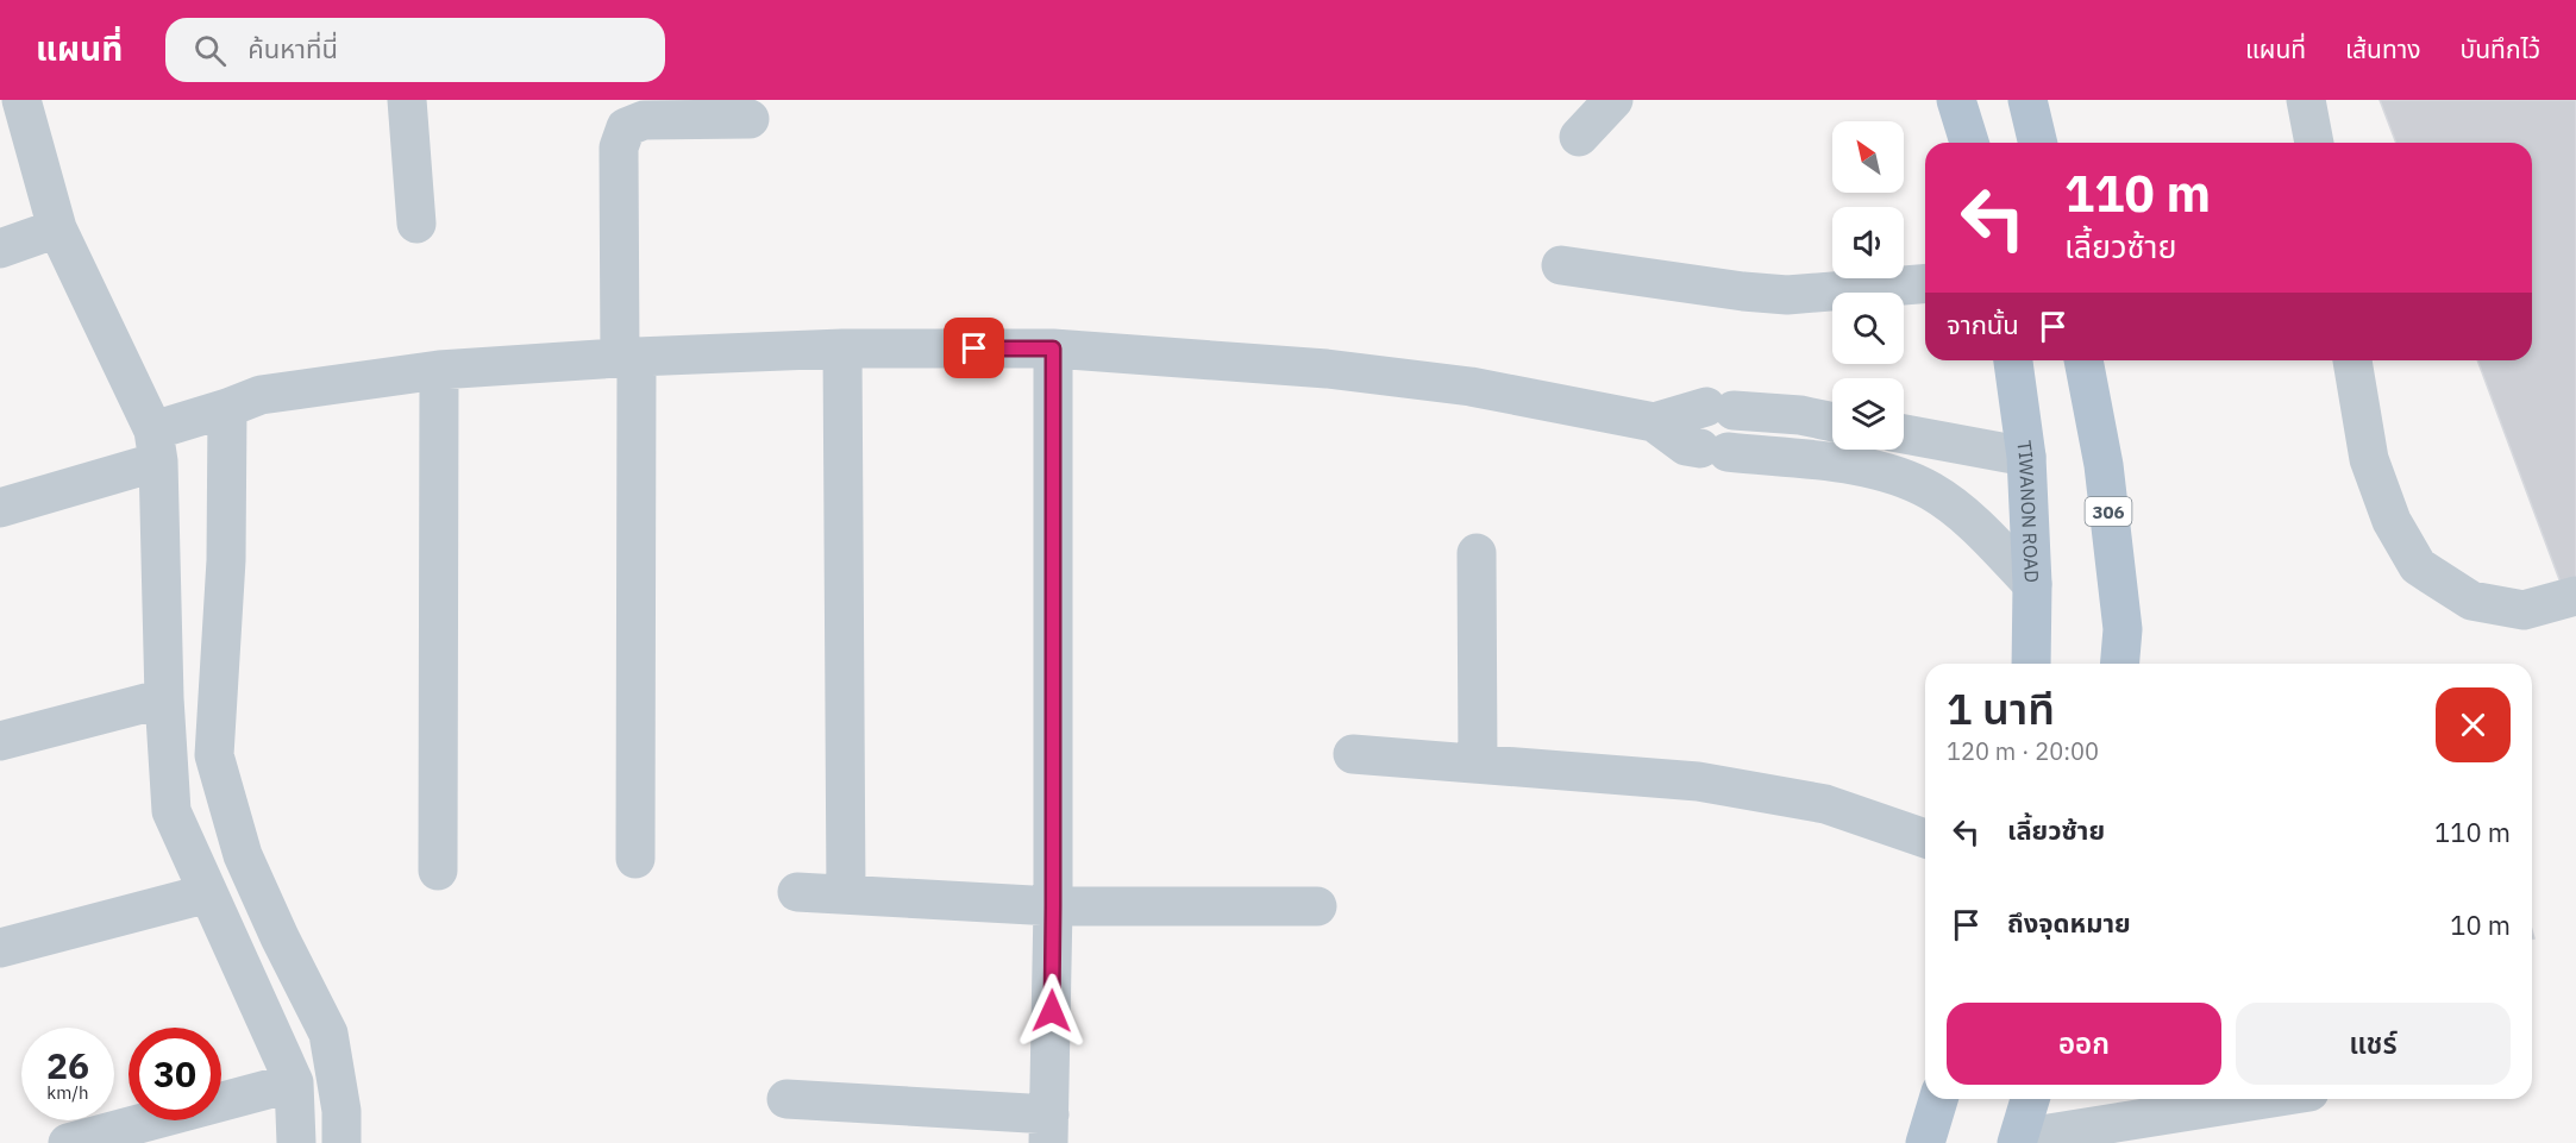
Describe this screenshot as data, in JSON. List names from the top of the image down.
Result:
{
  "streets": {
    "main road": ["TIWANON ROAD", "306"]
  },
  "north": "top left",
  "page": {
    "header": "แผนที่",
    "search": "ค้นหาที่นี่",
    "nav": ["แผนที่", "เส้นทาง", "บันทึกไว้"],
    "turn": ["110 m", "เลี้ยวซ้าย"],
    "then": "จากนั้น",
    "heading": ["1 นาที", "120 m · 20:00"],
    "list": [
      {
        "name": "เลี้ยวซ้าย",
        "value": "110 m"
      },
      {
        "name": "ถึงจุดหมาย",
        "value": "10 m"
      }
    ],
    "buttons": ["ออก", "แชร์"],
    "speed": "26 km/h",
    "limit": "30"
  }
}
